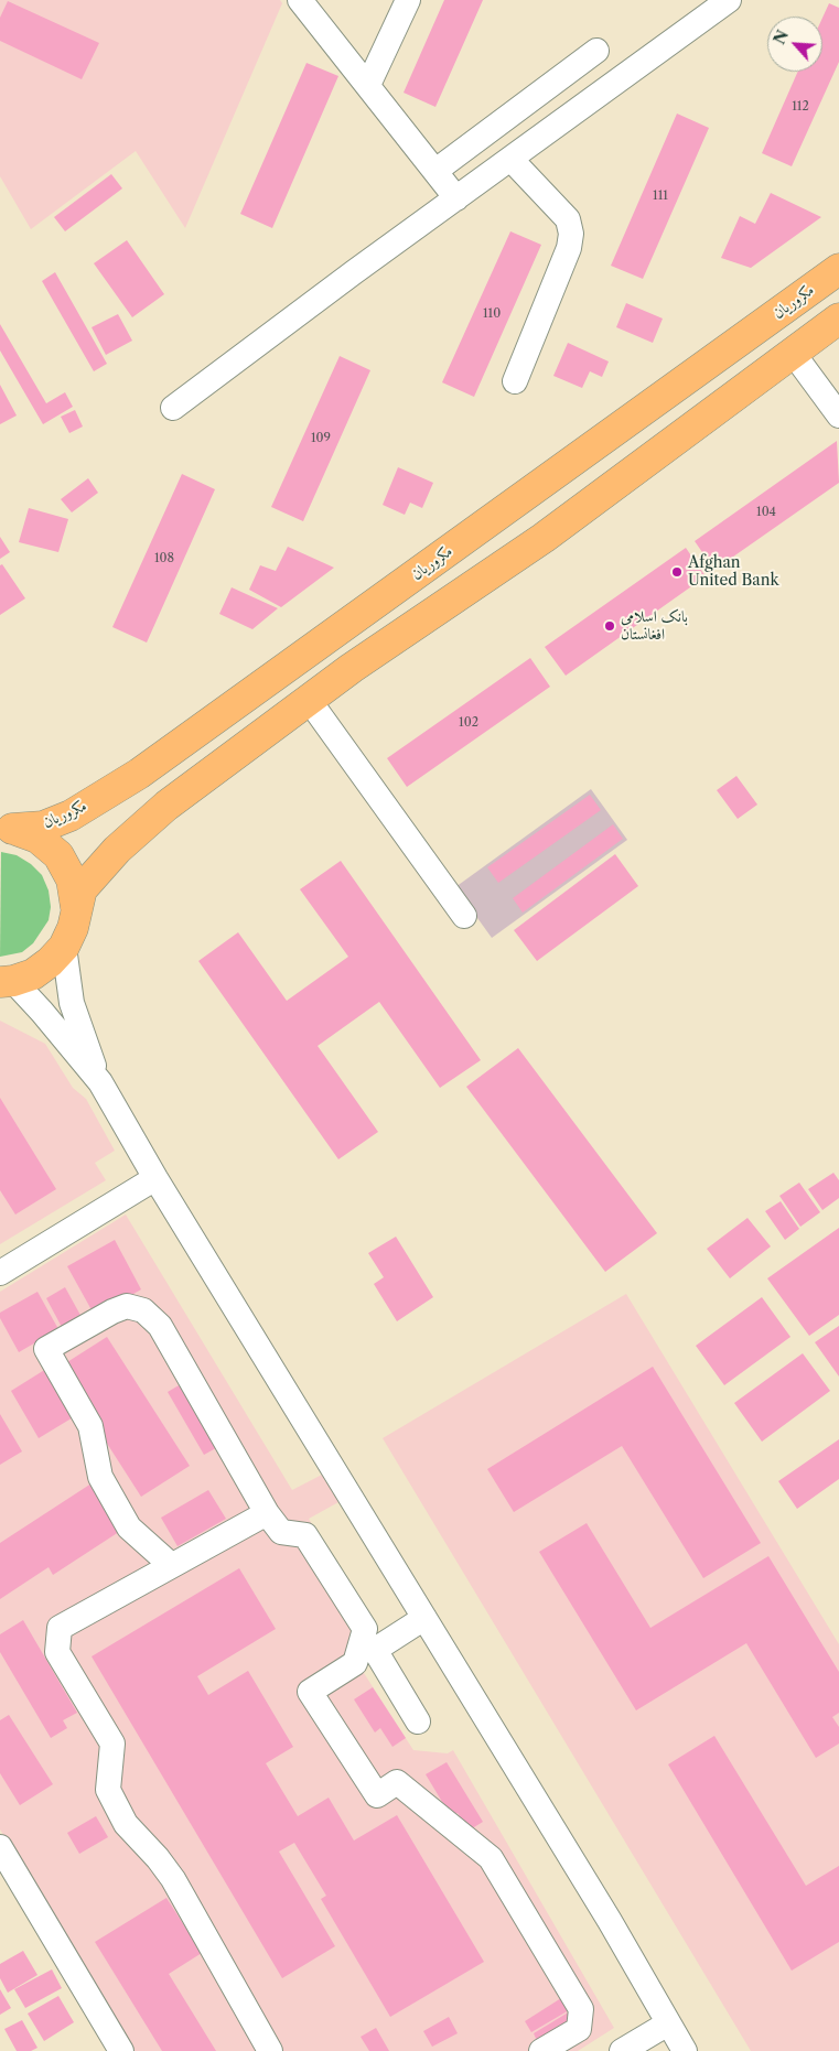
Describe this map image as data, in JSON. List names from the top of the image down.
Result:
{
  "streets": {
    "main road": ["مکروریان"]
  },
  "places": ["Afghan United Bank", "بانک اسلامی افغانستان"],
  "house_numbers": [
    "112",
    "111",
    "110",
    "109",
    "104",
    "108",
    "102"
  ],
  "north": "top left"
}
